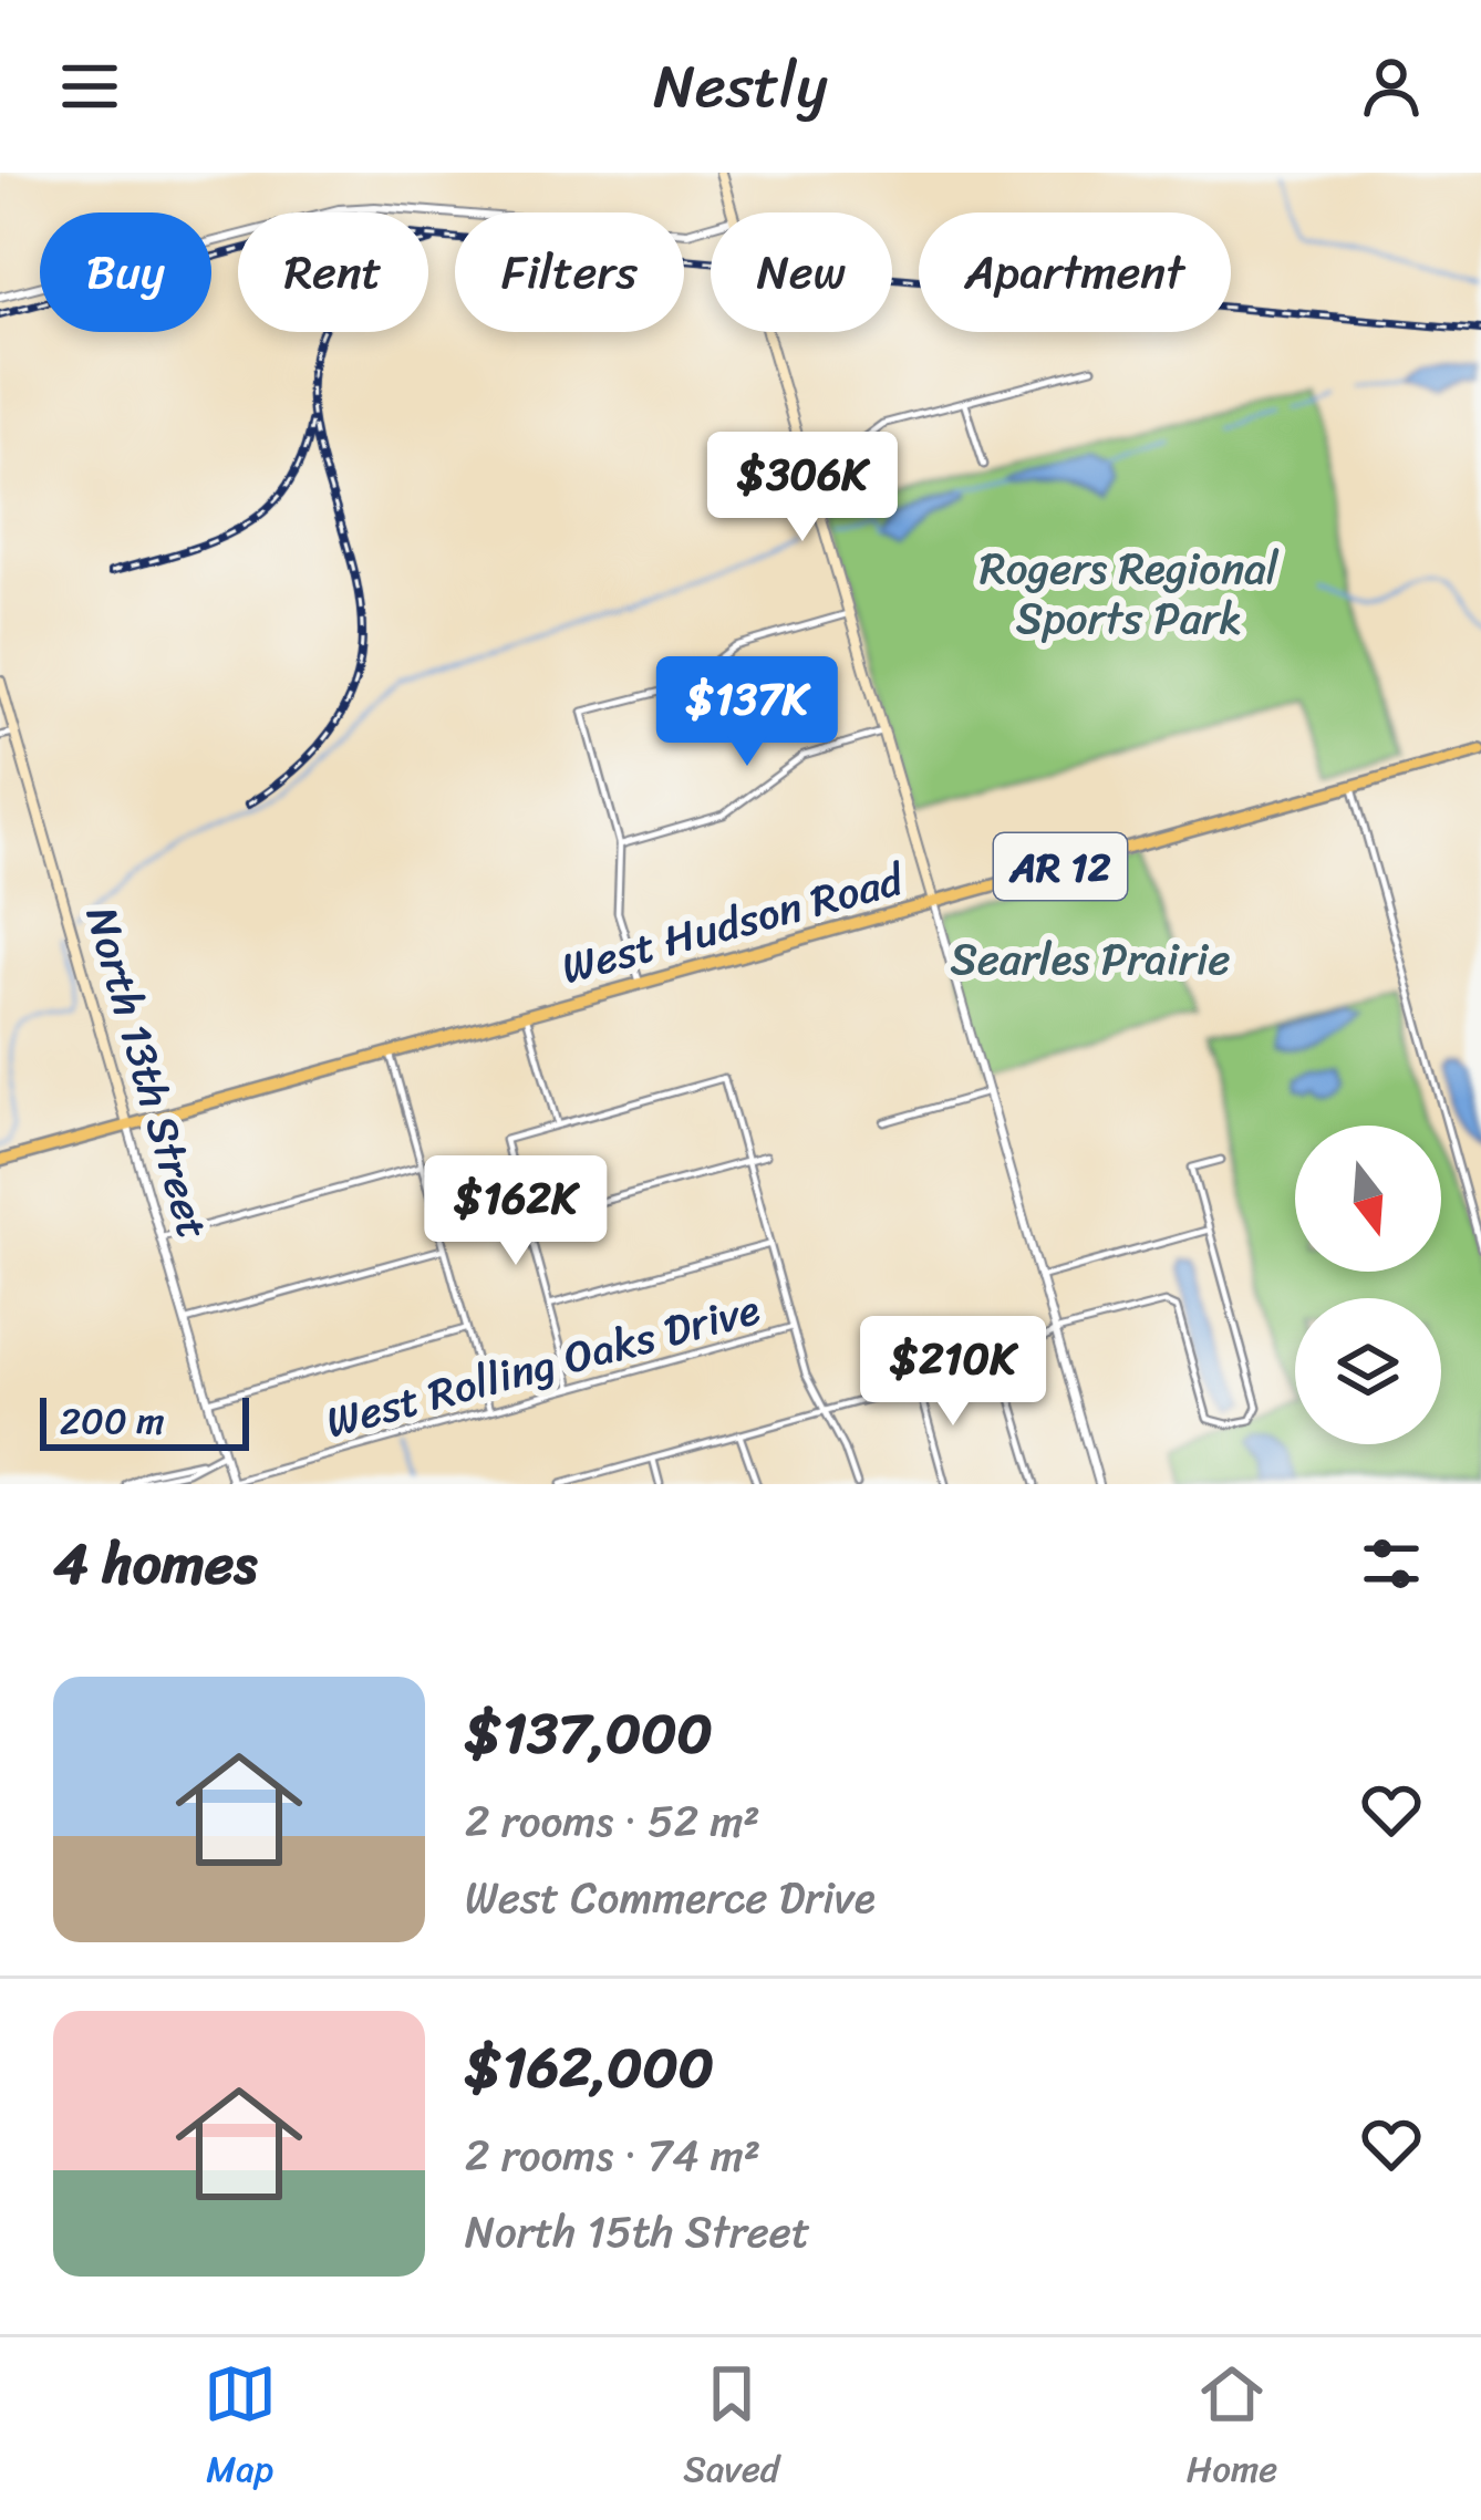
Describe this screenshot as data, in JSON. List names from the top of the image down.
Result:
{
  "streets": {
    "highway": ["AR 12", "West Hudson Road"],
    "main road": ["North 13th Street"],
    "street": ["West Rolling Oaks Drive"]
  },
  "crossings": [
    ["West Hudson Road", "North 13th Street"],
    ["North 13th Street", "West Rolling Oaks Drive"]
  ],
  "parks": ["Rogers Regional Sports Park", "Searles Prairie"],
  "scale_bar": "200 m",
  "north": "bottom",
  "page": {
    "header": "Nestly",
    "chip": [
      "Buy",
      "Rent",
      "Filters",
      "New",
      "Apartment"
    ],
    "price": [
      "$306K",
      "$137K",
      "$162K",
      "$210K"
    ],
    "scale": "200 m",
    "heading": "4 homes",
    "list": [
      {
        "name": "$137,000",
        "note": "2 rooms · 52 m² · West Commerce Drive"
      },
      {
        "name": "$162,000",
        "note": "2 rooms · 74 m² · North 15th Street"
      }
    ],
    "tabs": ["Map", "Saved", "Home"]
  }
}
